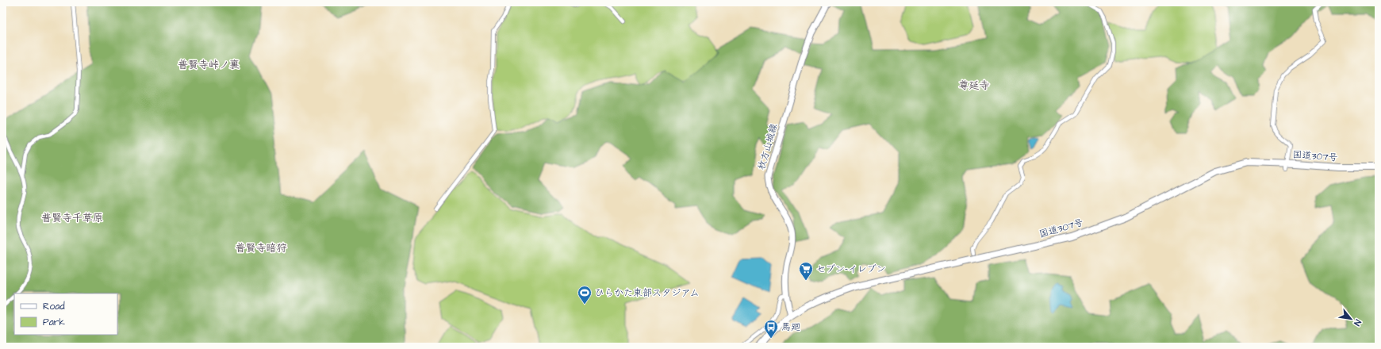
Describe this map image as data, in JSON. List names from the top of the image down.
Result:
{
  "streets": {
    "highway": ["国道307号"],
    "main road": ["枚方山城線"]
  },
  "crossings": [
    ["枚方山城線", "国道307号"]
  ],
  "districts": [
    "普賢寺峠ノ裏",
    "尊延寺",
    "普賢寺千草原",
    "普賢寺暗狩"
  ],
  "places": {
    "supermarket": ["セブン-イレブン"],
    "sports": ["ひらかた東部スタジアム"],
    "bus stop": ["馬廻"]
  },
  "legend": ["Road", "Park"],
  "north": "bottom right"
}
